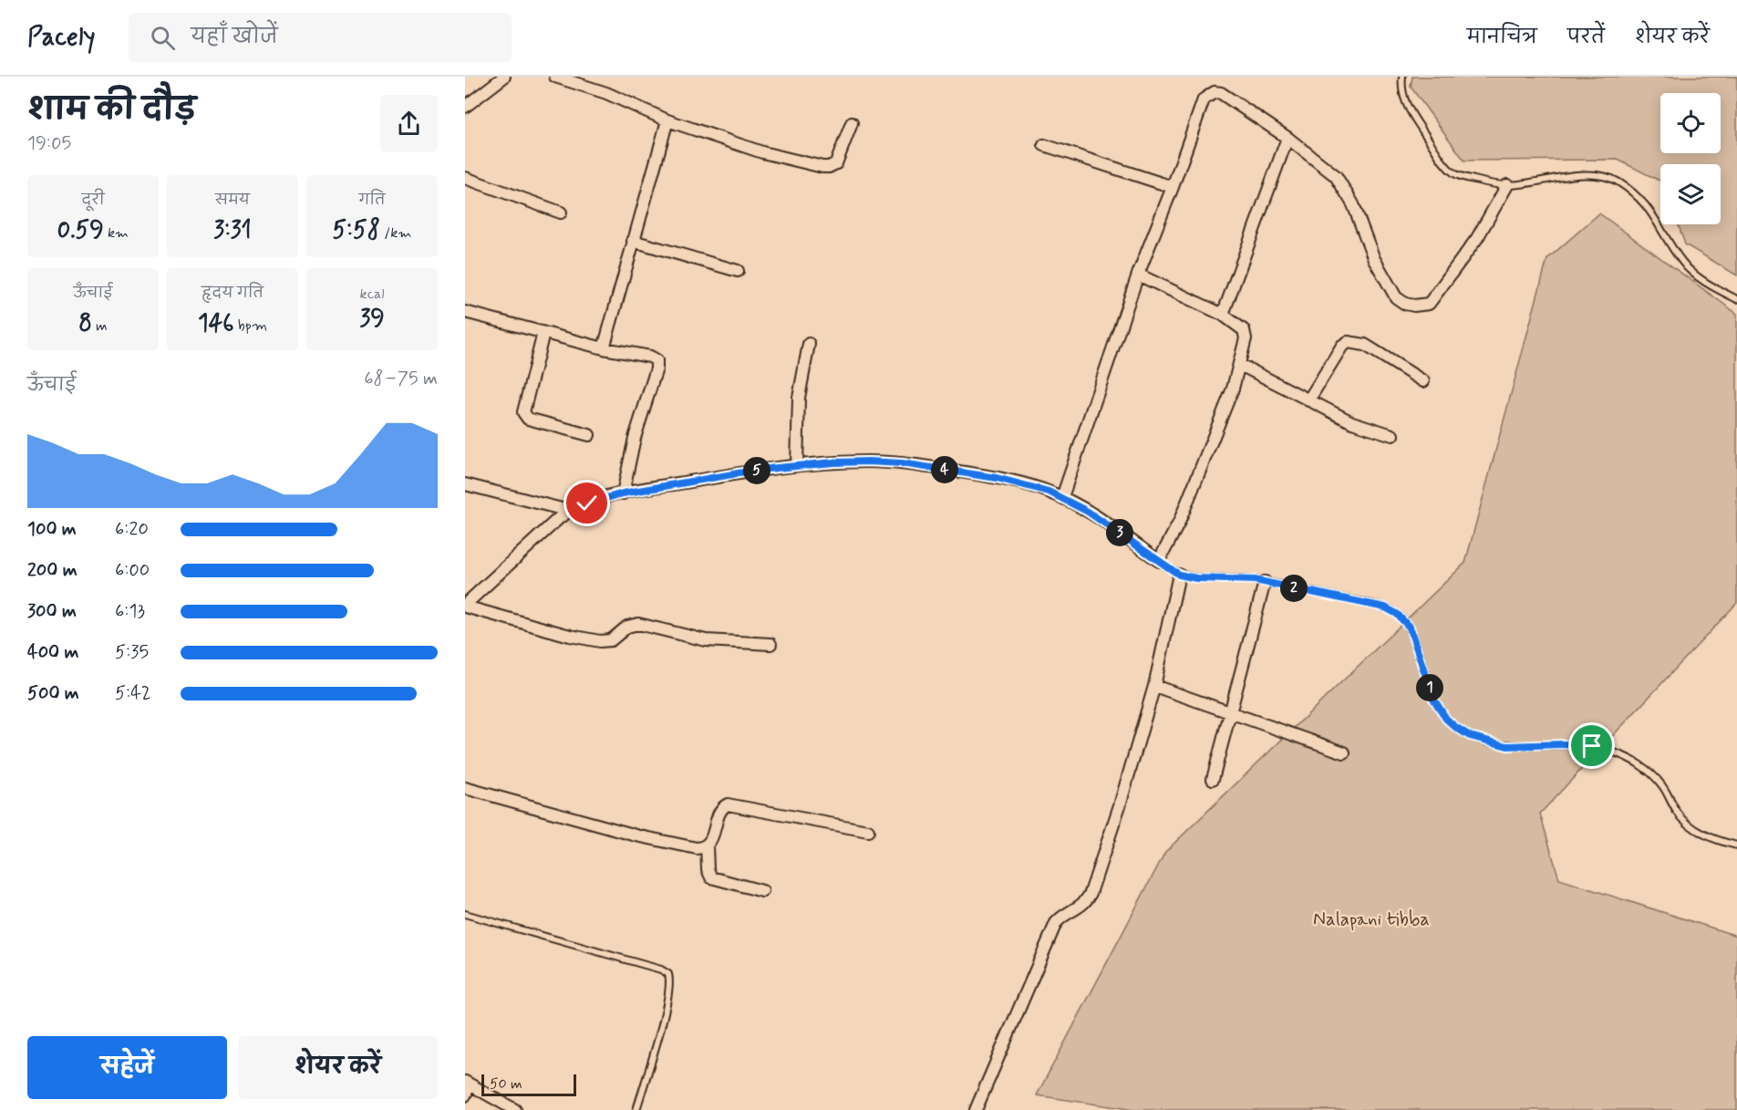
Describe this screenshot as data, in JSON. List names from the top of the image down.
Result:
{
  "parks": ["Nalapani tibba"],
  "scale_bar": "50 m",
  "page": {
    "header": "Pacely",
    "search": "यहाँ खोजें",
    "nav": ["मानचित्र", "परतें", "शेयर करें"],
    "heading": ["शाम की दौड़", "19:05"],
    "stats": [
      ["दूरी", "0.59 km"],
      ["समय", "3:31"],
      ["गति", "5:58 /km"],
      ["ऊँचाई", "8 m"],
      ["हृदय गति", "146 bpm"],
      ["kcal", "39"]
    ],
    "chart": ["ऊँचाई", "68–75 m"],
    "pins": [
      "4",
      "5",
      "3",
      "2",
      "1"
    ],
    "list": [
      {
        "name": "100 m",
        "note": "6:20"
      },
      {
        "name": "200 m",
        "note": "6:00"
      },
      {
        "name": "300 m",
        "note": "6:13"
      },
      {
        "name": "400 m",
        "note": "5:35"
      },
      {
        "name": "500 m",
        "note": "5:42"
      }
    ],
    "buttons": ["सहेजें", "शेयर करें"],
    "scale": "50 m"
  }
}
